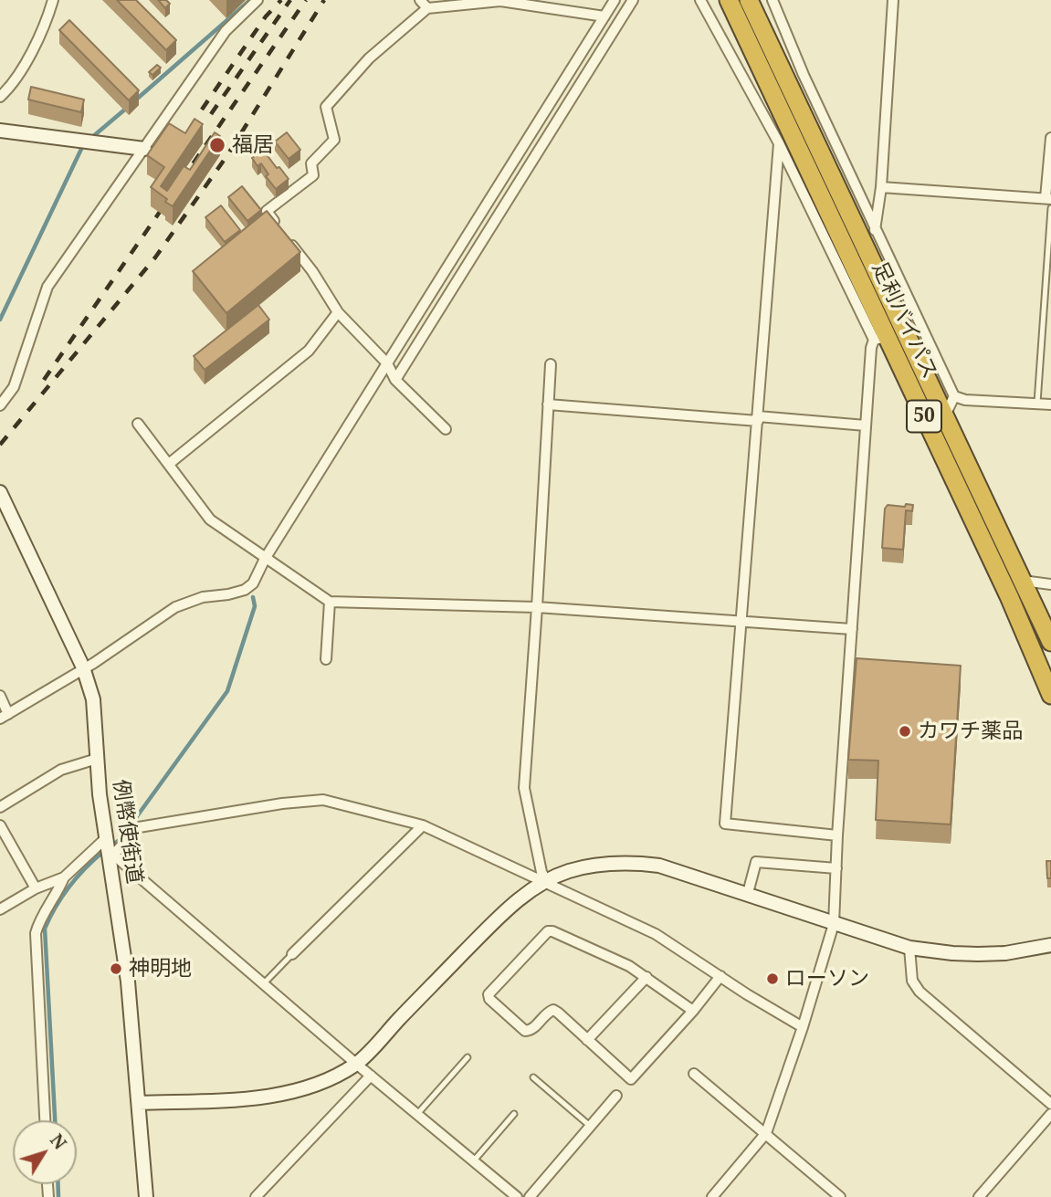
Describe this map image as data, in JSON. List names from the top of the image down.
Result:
{
  "streets": {
    "highway": ["足利バイパス", "50"],
    "street": ["例幣使街道"]
  },
  "places": [
    "福居",
    "カワチ薬品",
    "神明地",
    "ローソン"
  ],
  "north": "top right"
}
